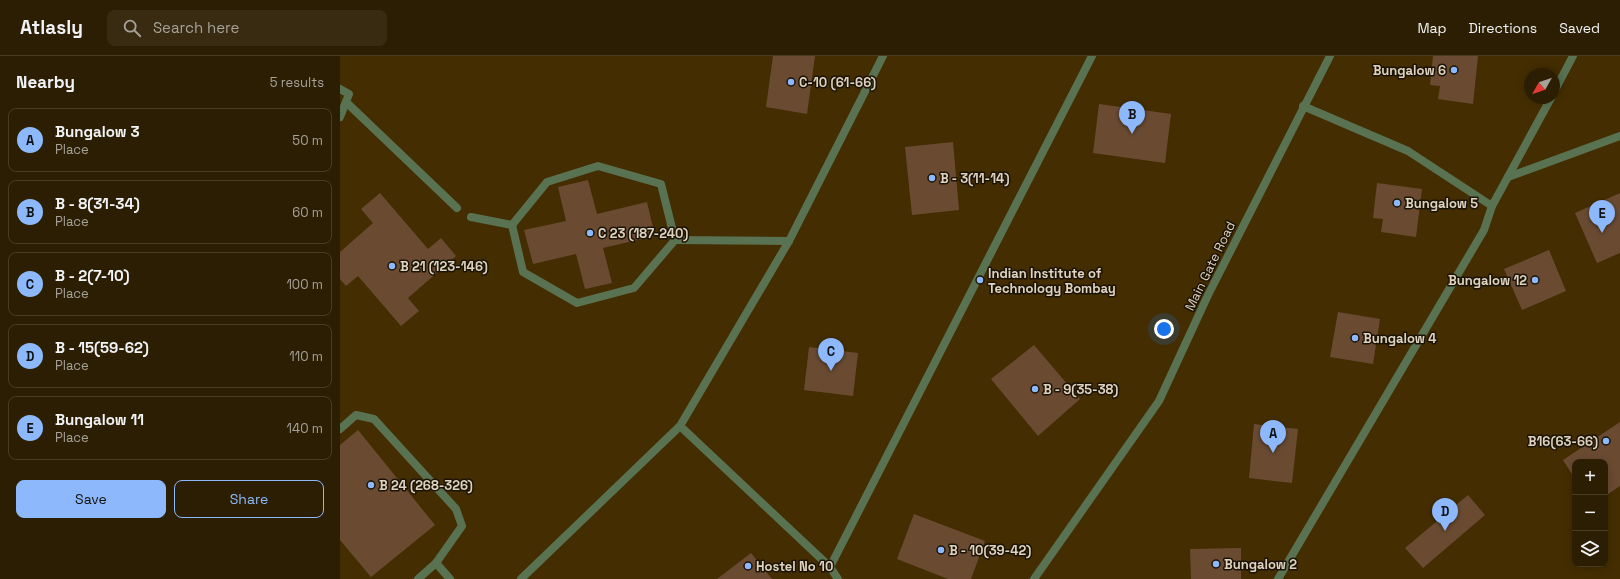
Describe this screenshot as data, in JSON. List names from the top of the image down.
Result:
{
  "streets": {
    "lane": ["Main Gate Road"]
  },
  "places": [
    "Bungalow 6",
    "C-10 (61-66)",
    "B - 3(11-14)",
    "Bungalow 5",
    "C 23 (187-240)",
    "B 21 (123-146)",
    "Indian Institute of Technology Bombay",
    "Bungalow 12",
    "Bungalow 4",
    "B - 9(35-38)",
    "B16(63-66)",
    "B 24 (268-326)",
    "B - 10(39-42)",
    "Bungalow 2",
    "Hostel No 10"
  ],
  "north": "bottom left",
  "page": {
    "header": "Atlasly",
    "search": "Search here",
    "nav": ["Map", "Directions", "Saved"],
    "heading": ["Nearby", "5 results"],
    "pins": [
      "B",
      "E",
      "C",
      "A",
      "D"
    ],
    "list": [
      {
        "mark": "A",
        "name": "Bungalow 3",
        "note": "Place",
        "value": "50 m"
      },
      {
        "mark": "B",
        "name": "B - 8(31-34)",
        "note": "Place",
        "value": "60 m"
      },
      {
        "mark": "C",
        "name": "B - 2(7-10)",
        "note": "Place",
        "value": "100 m"
      },
      {
        "mark": "D",
        "name": "B - 15(59-62)",
        "note": "Place",
        "value": "110 m"
      },
      {
        "mark": "E",
        "name": "Bungalow 11",
        "note": "Place",
        "value": "140 m"
      }
    ],
    "map_buttons": ["+", "−"],
    "buttons": ["Save", "Share"]
  }
}
